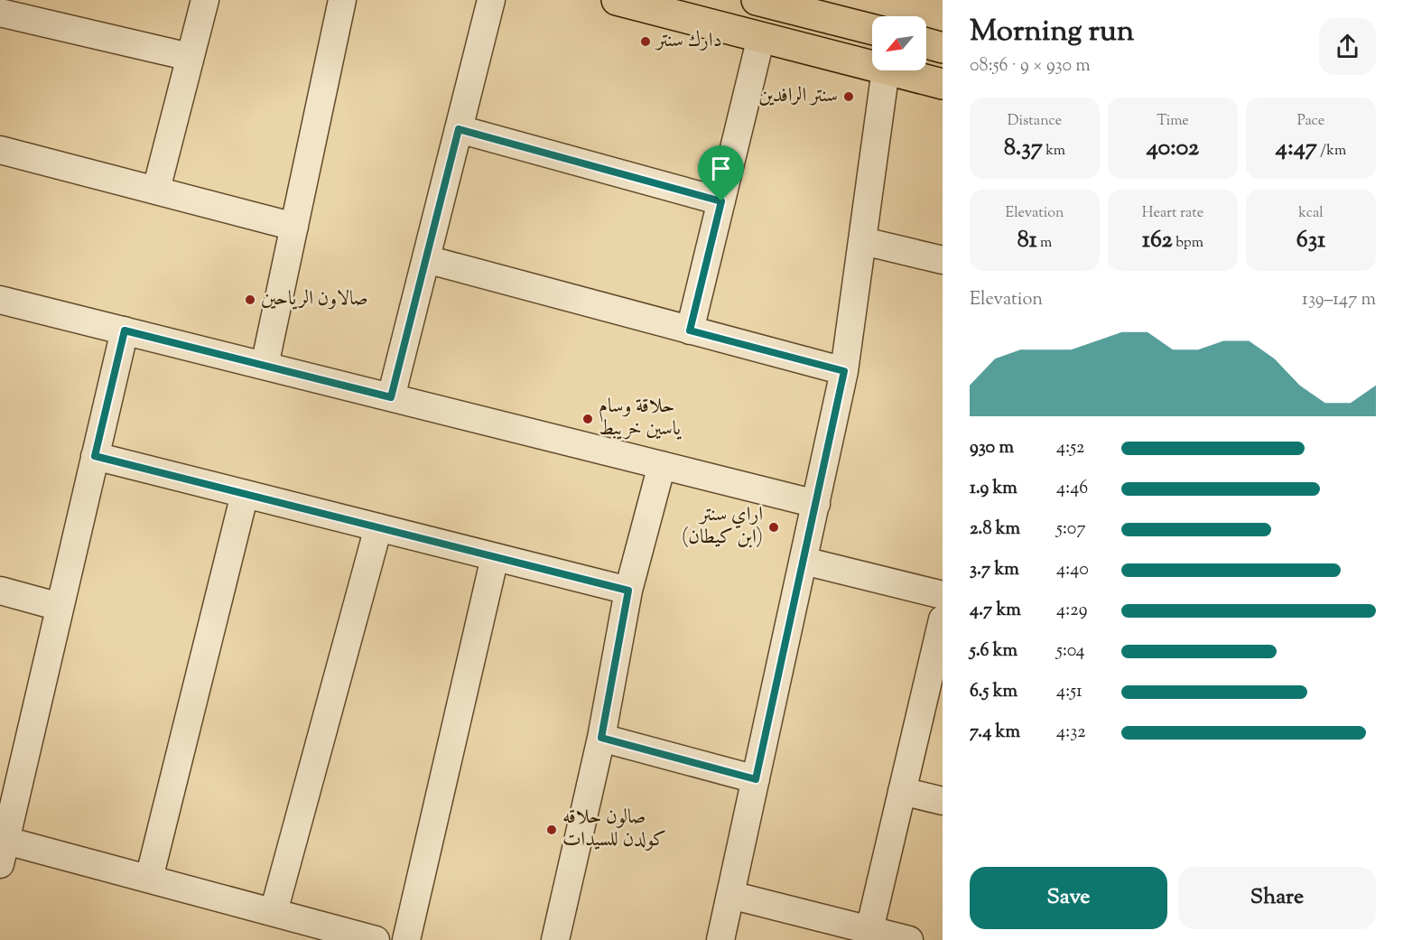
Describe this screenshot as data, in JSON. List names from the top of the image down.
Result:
{
  "places": [
    "دارك سنتر",
    "سنتر الرافدين",
    "صالاون الرياحين",
    "حلاقة وسام ياسين خريبط",
    "اراي سنتر (ابن كيطان)",
    "صالون حلاقه كولدن للسيدات"
  ],
  "north": "bottom left",
  "page": {
    "heading": ["Morning run", "08:56 · 9 × 930 m"],
    "stats": [
      ["Distance", "8.37 km"],
      ["Time", "40:02"],
      ["Pace", "4:47 /km"],
      ["Elevation", "81 m"],
      ["Heart rate", "162 bpm"],
      ["kcal", "631"]
    ],
    "chart": ["Elevation", "139–147 m"],
    "list": [
      {
        "name": "930 m",
        "note": "4:52"
      },
      {
        "name": "1.9 km",
        "note": "4:46"
      },
      {
        "name": "2.8 km",
        "note": "5:07"
      },
      {
        "name": "3.7 km",
        "note": "4:40"
      },
      {
        "name": "4.7 km",
        "note": "4:29"
      },
      {
        "name": "5.6 km",
        "note": "5:04"
      },
      {
        "name": "6.5 km",
        "note": "4:51"
      },
      {
        "name": "7.4 km",
        "note": "4:32"
      }
    ],
    "buttons": ["Save", "Share"]
  }
}
